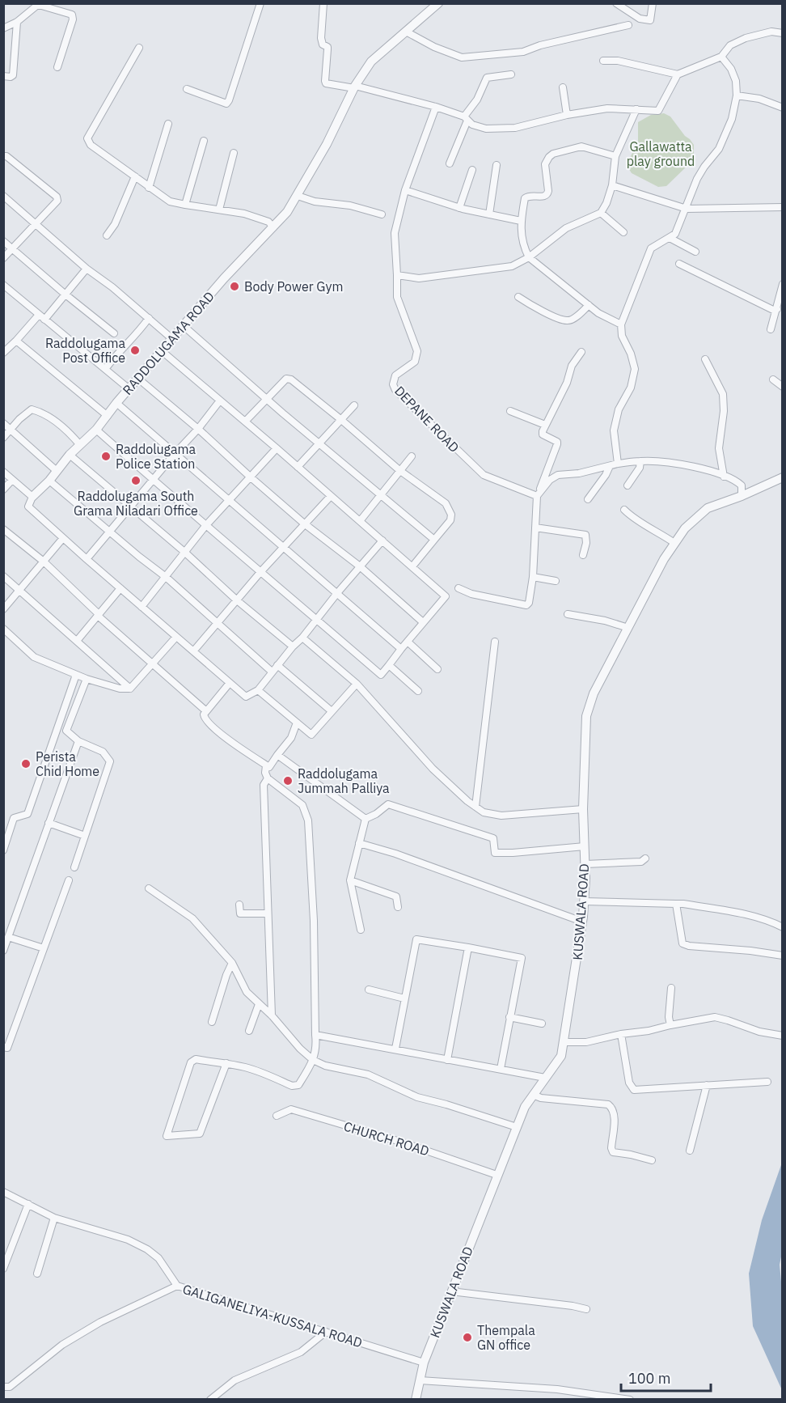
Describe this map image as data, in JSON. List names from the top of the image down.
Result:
{
  "streets": {
    "street": [
      "RADDOLUGAMA ROAD",
      "DEPANE ROAD",
      "KUSWALA ROAD",
      "CHURCH ROAD",
      "GALIGANELIYA-KUSSALA ROAD"
    ]
  },
  "crossings": [
    ["KUSWALA ROAD", "CHURCH ROAD"],
    ["KUSWALA ROAD", "GALIGANELIYA-KUSSALA ROAD"]
  ],
  "parks": ["Gallawatta play ground"],
  "places": [
    "Body Power Gym",
    "Raddolugama Post Office",
    "Raddolugama Police Station",
    "Raddolugama South Grama Niladari Office",
    "Perista Chid Home",
    "Raddolugama Jummah Palliya",
    "Thempala GN office"
  ],
  "scale_bar": "100 m"
}
